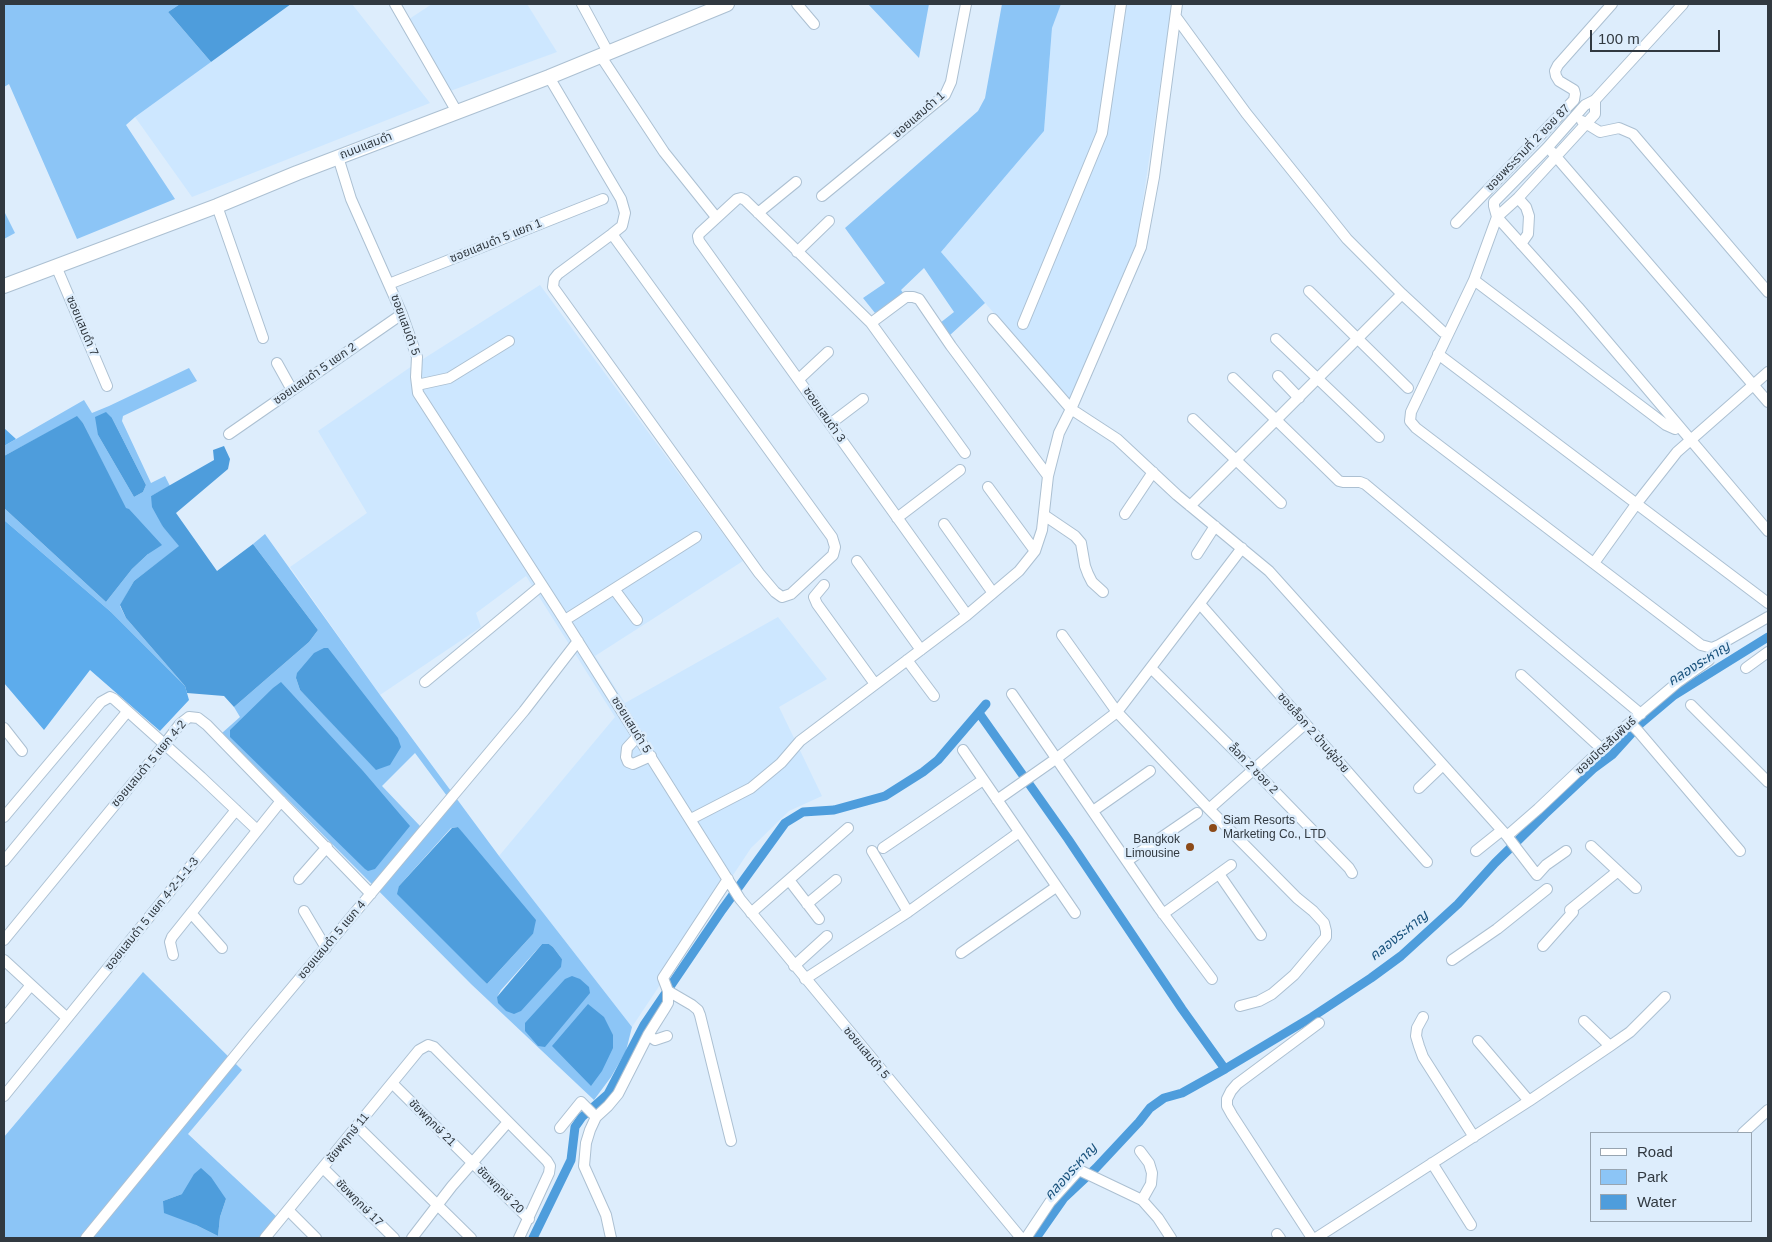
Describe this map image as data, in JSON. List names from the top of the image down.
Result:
{
  "streets": {
    "street": [
      "ซอยแสมดำ 1",
      "ถนนแสมดำ",
      "ซอยพระรามที่ 2 ซอย 87",
      "ซอยแสมดำ 5 แยก 1",
      "ซอยแสมดำ 5",
      "ซอยแสมดำ 7",
      "ซอยแสมดำ 5 แยก 2",
      "ซอยแสมดำ 3",
      "ซอยล็อก 2 บ้านผู้ช่วย",
      "ซอยมิตรสัมพันธ์",
      "ซอยแสมดำ 5 แยก 4-2",
      "ล็อก 2 ซอย 2",
      "ซอยแสมดำ 5 แยก 4-2-1-1-3",
      "ซอยแสมดำ 5 แยก 4",
      "ชัยพฤกษ์ 21",
      "ชัยพฤกษ์ 11",
      "ชัยพฤกษ์ 20",
      "ชัยพฤกษ์ 17"
    ]
  },
  "crossings": [
    ["ถนนแสมดำ", "ซอยแสมดำ 5"],
    ["ถนนแสมดำ", "ซอยแสมดำ 7"],
    ["ซอยแสมดำ 5 แยก 1", "ซอยแสมดำ 5"],
    ["ซอยแสมดำ 5", "ซอยแสมดำ 5 แยก 2"],
    ["ซอยแสมดำ 5", "ซอยแสมดำ 5 แยก 4"],
    ["ซอยแสมดำ 5 แยก 4-2", "ซอยแสมดำ 5 แยก 4"],
    ["ชัยพฤกษ์ 21", "ชัยพฤกษ์ 11"],
    ["ชัยพฤกษ์ 21", "ชัยพฤกษ์ 20"],
    ["ชัยพฤกษ์ 11", "ชัยพฤกษ์ 17"]
  ],
  "water": ["คลองระหาญ"],
  "places": ["Siam Resorts Marketing Co., LTD", "Bangkok Limousine"],
  "legend": ["Road", "Park", "Water"],
  "scale_bar": "100 m"
}
